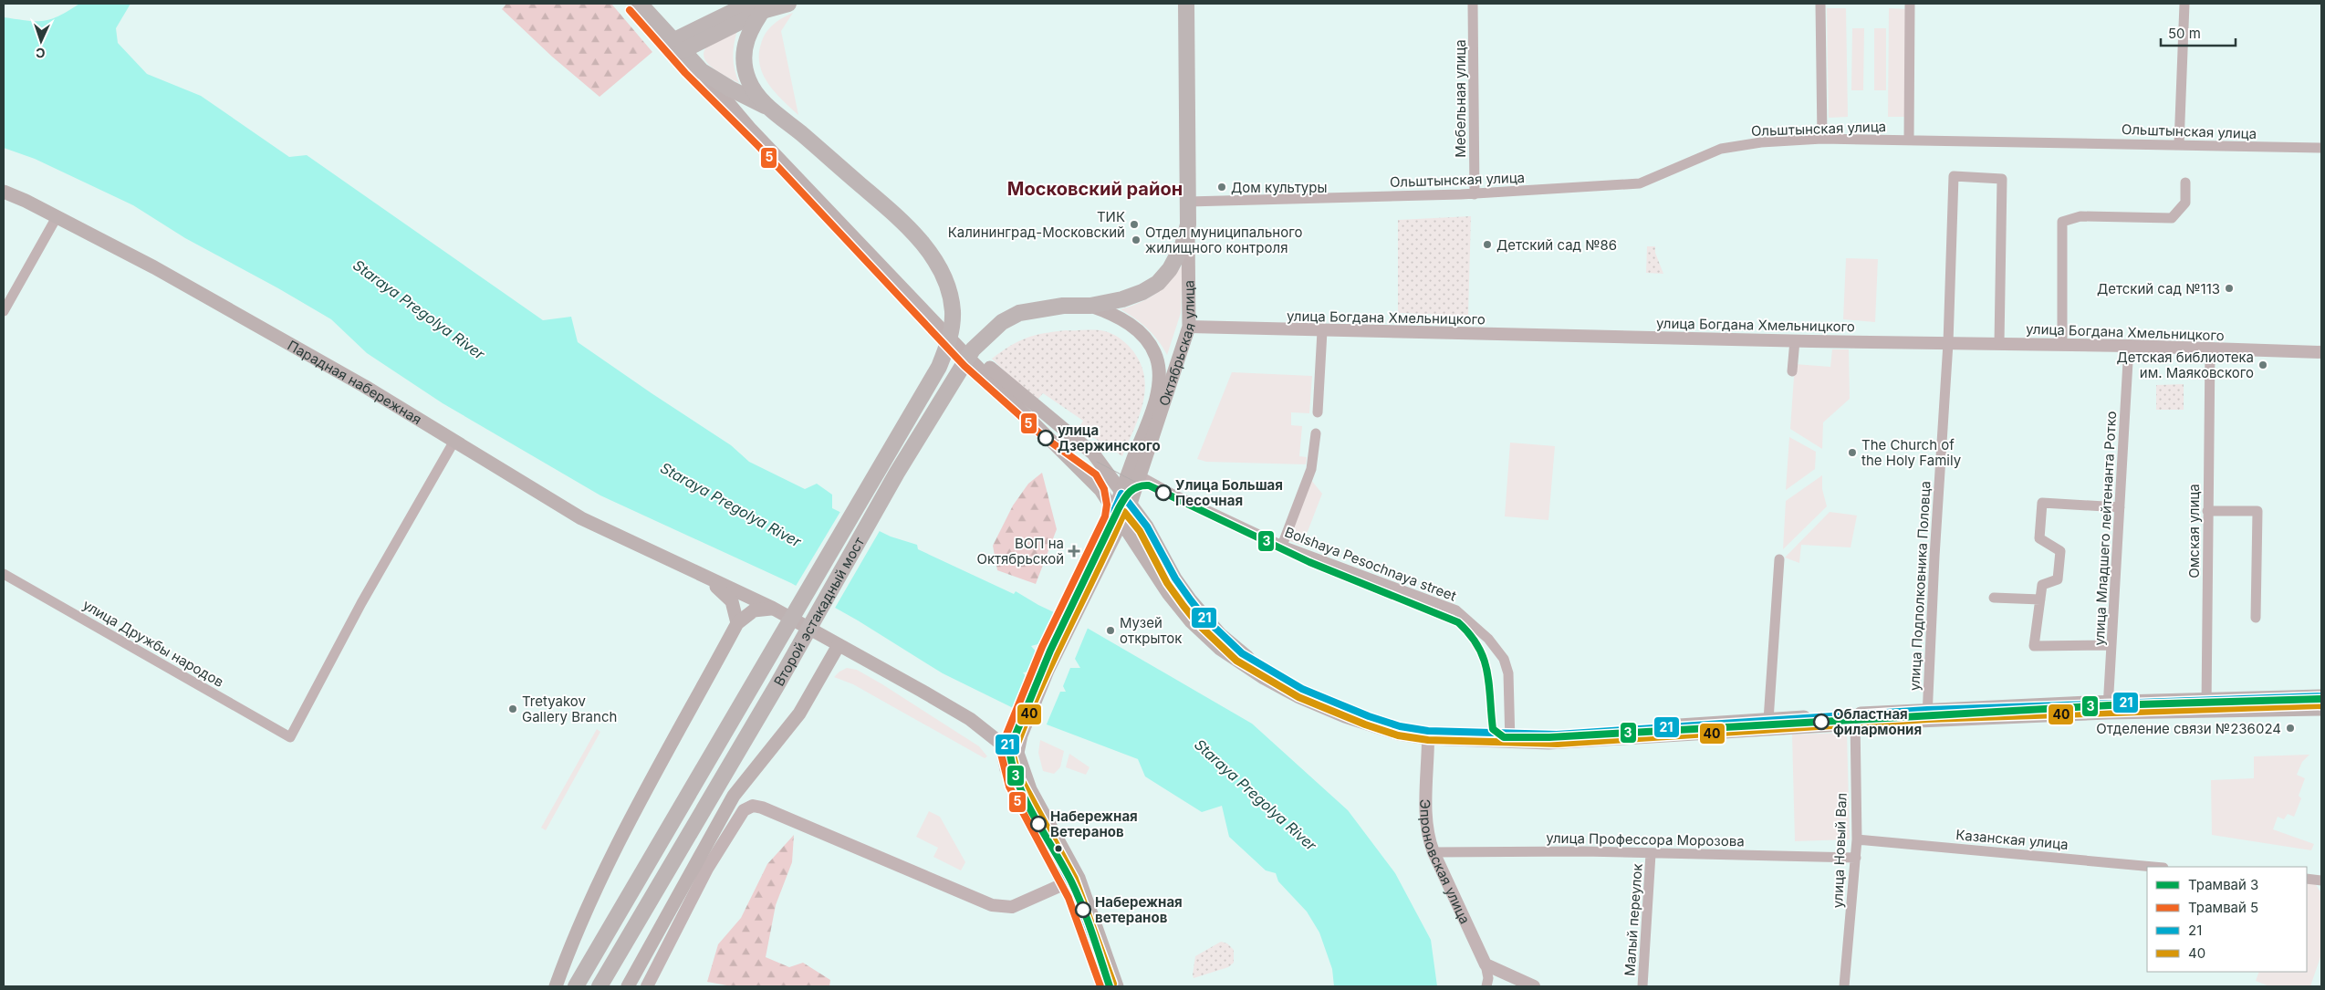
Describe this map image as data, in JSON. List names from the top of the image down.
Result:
{
  "streets": {
    "main road": ["Октябрьская улица", "Парадная набережная", "Второй эстакадный мост"],
    "street": [
      "Мебельная улица",
      "Ольштынская улица",
      "улица Богдана Хмельницкого",
      "улица Младшего лейтенанта Ротко",
      "Омская улица",
      "Bolshaya Pesochnaya street",
      "улица Подполковника Половца",
      "улица Дружбы народов",
      "улица Профессора Морозова",
      "Казанская улица",
      "улица Новый Вал",
      "Эпроновская улица",
      "Малый переулок"
    ]
  },
  "crossings": [
    ["Мебельная улица", "Ольштынская улица"],
    ["Ольштынская улица", "Октябрьская улица"],
    ["улица Богдана Хмельницкого", "Октябрьская улица"],
    ["улица Богдана Хмельницкого", "улица Младшего лейтенанта Ротко"],
    ["улица Богдана Хмельницкого", "Омская улица"],
    ["улица Богдана Хмельницкого", "улица Подполковника Половца"],
    ["Октябрьская улица", "Bolshaya Pesochnaya street"],
    ["Октябрьская улица", "Второй эстакадный мост"],
    ["Парадная набережная", "улица Дружбы народов"],
    ["улица Профессора Морозова", "улица Новый Вал"],
    ["улица Профессора Морозова", "Эпроновская улица"],
    ["улица Профессора Морозова", "Малый переулок"],
    ["Казанская улица", "улица Новый Вал"]
  ],
  "districts": ["Московский район"],
  "water": ["Staraya Pregolya River"],
  "places": {
    "other": [
      "Дом культуры",
      "ТИК Калининград-Московский",
      "Отдел муниципального жилищного контроля",
      "Детский сад №86",
      "Детский сад №113",
      "Детская библиотека им. Маяковского",
      "улица Дзержинского",
      "The Church of the Holy Family",
      "Улица Большая Песочная",
      "Музей открыток",
      "Tretyakov Gallery Branch",
      "Областная филармония",
      "Отделение связи №236024",
      "Набережная Ветеранов",
      "Набережная ветеранов"
    ],
    "health": ["ВОП на Октябрьской"]
  },
  "lines": [
    "tram line 5",
    "tram line 3",
    "transit line 21",
    "transit line 40"
  ],
  "legend": [
    "Трамвай 3",
    "Трамвай 5",
    "21",
    "40"
  ],
  "scale_bar": "50 m",
  "north": "bottom"
}
